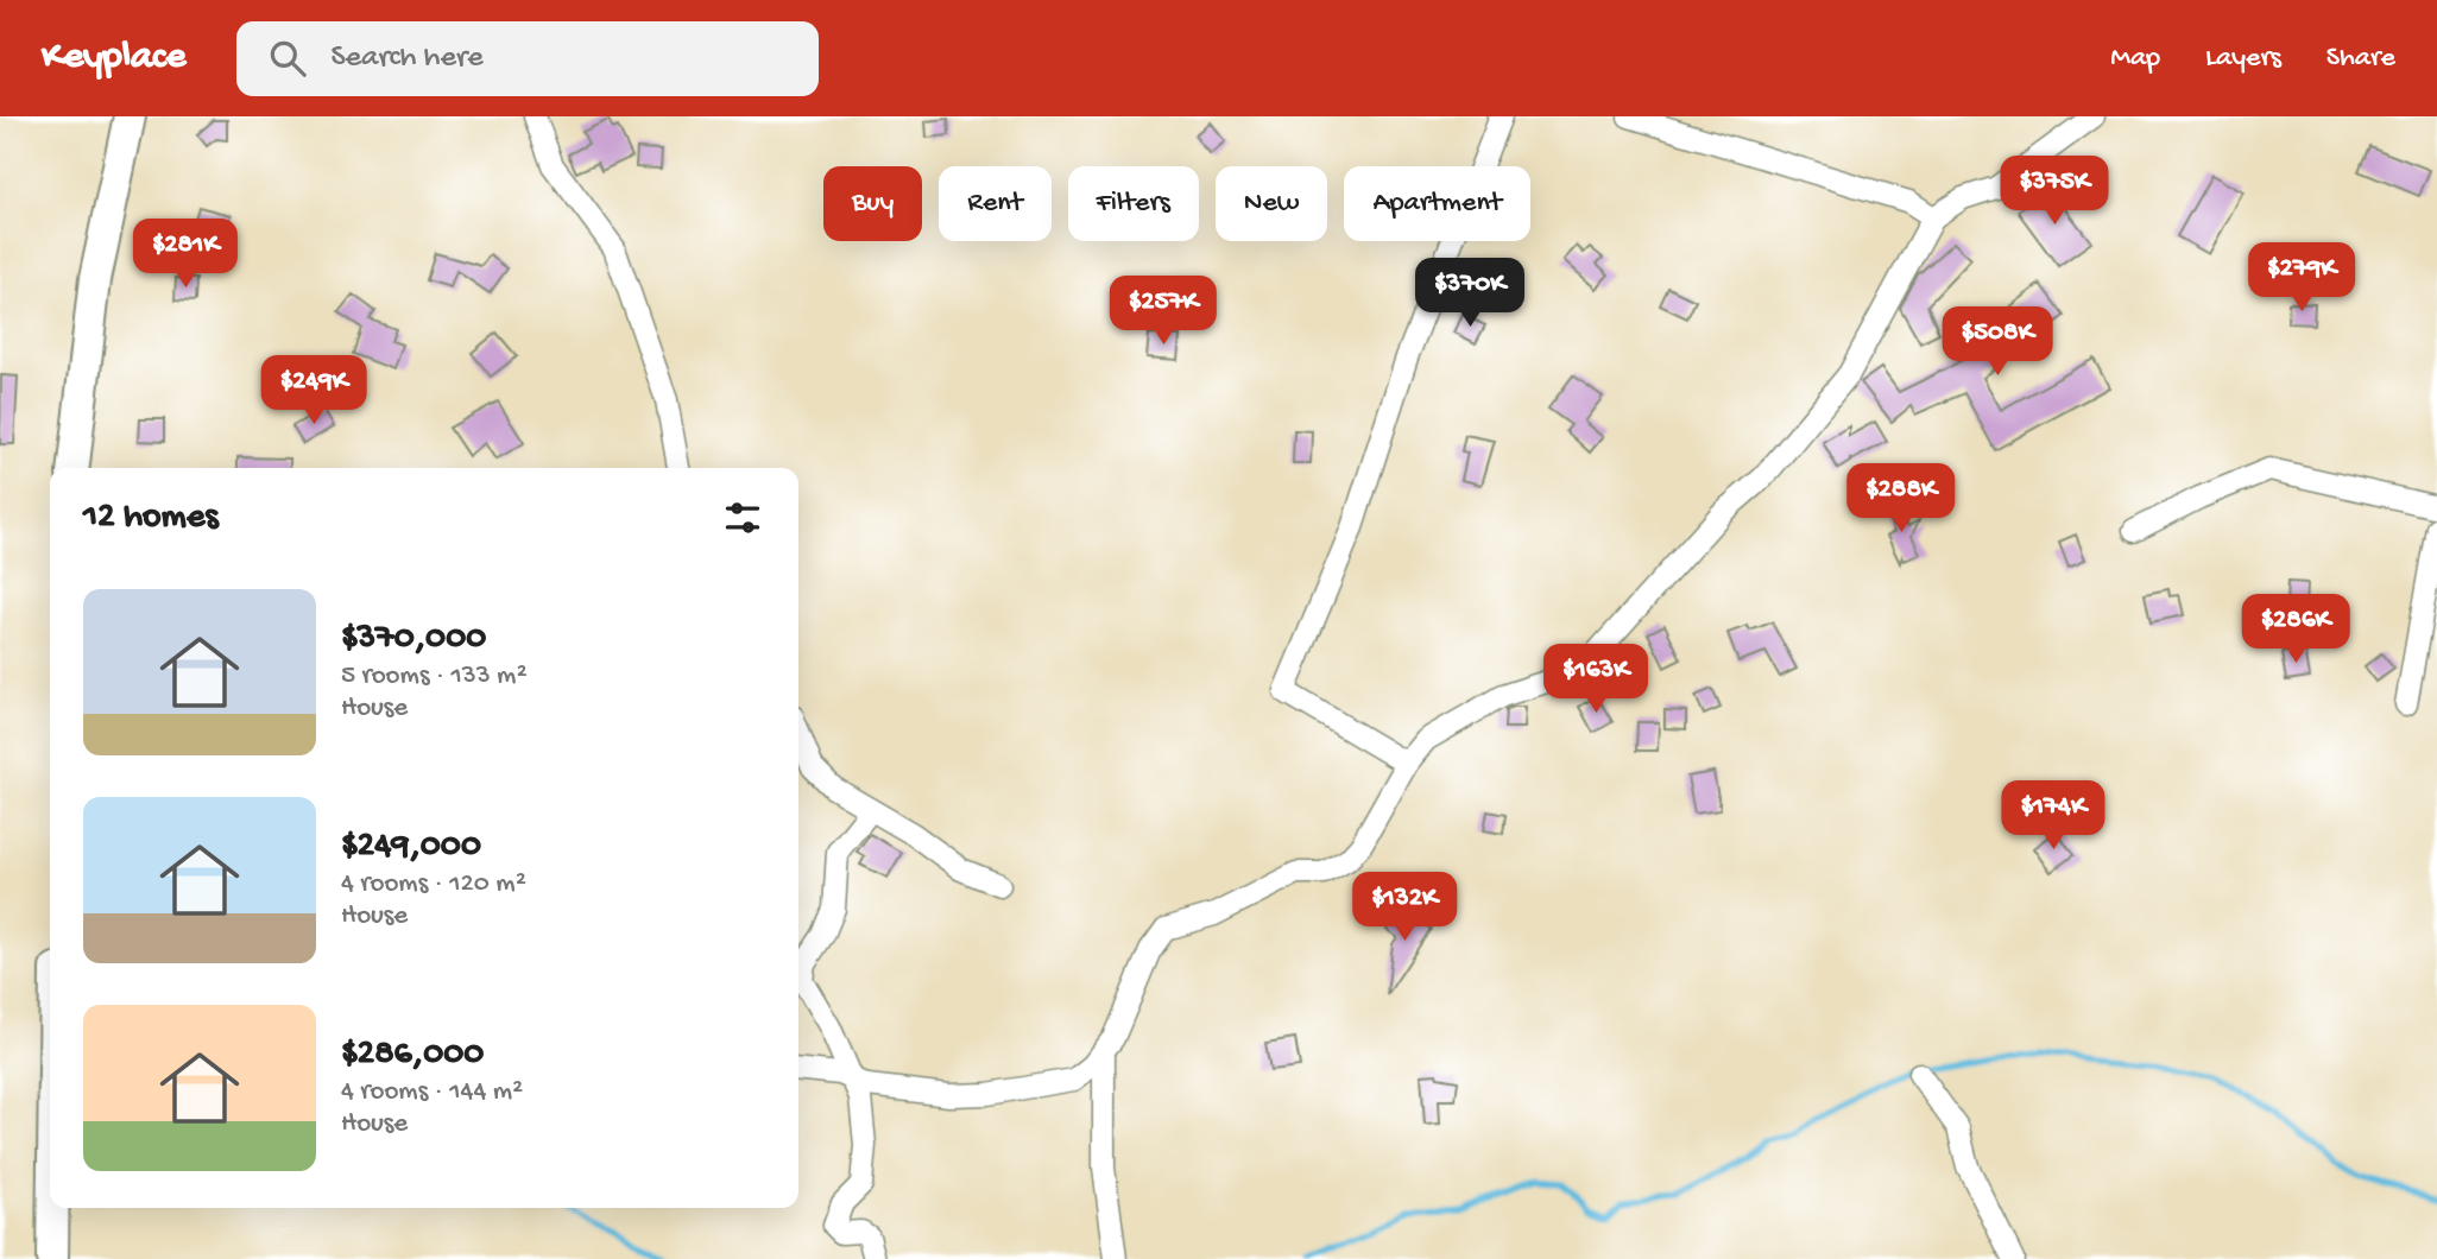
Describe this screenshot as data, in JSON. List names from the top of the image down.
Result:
{
  "page": {
    "header": "Keyplace",
    "search": "Search here",
    "nav": ["Map", "Layers", "Share"],
    "price": [
      "$375K",
      "$281K",
      "$279K",
      "$370K",
      "$257K",
      "$508K",
      "$249K",
      "$288K",
      "$286K",
      "$163K",
      "$174K",
      "$132K"
    ],
    "chip": [
      "Buy",
      "Rent",
      "Filters",
      "New",
      "Apartment"
    ],
    "heading": "12 homes",
    "list": [
      {
        "name": "$370,000",
        "note": "5 rooms · 133 m² · House"
      },
      {
        "name": "$249,000",
        "note": "4 rooms · 120 m² · House"
      },
      {
        "name": "$286,000",
        "note": "4 rooms · 144 m² · House"
      }
    ]
  }
}
